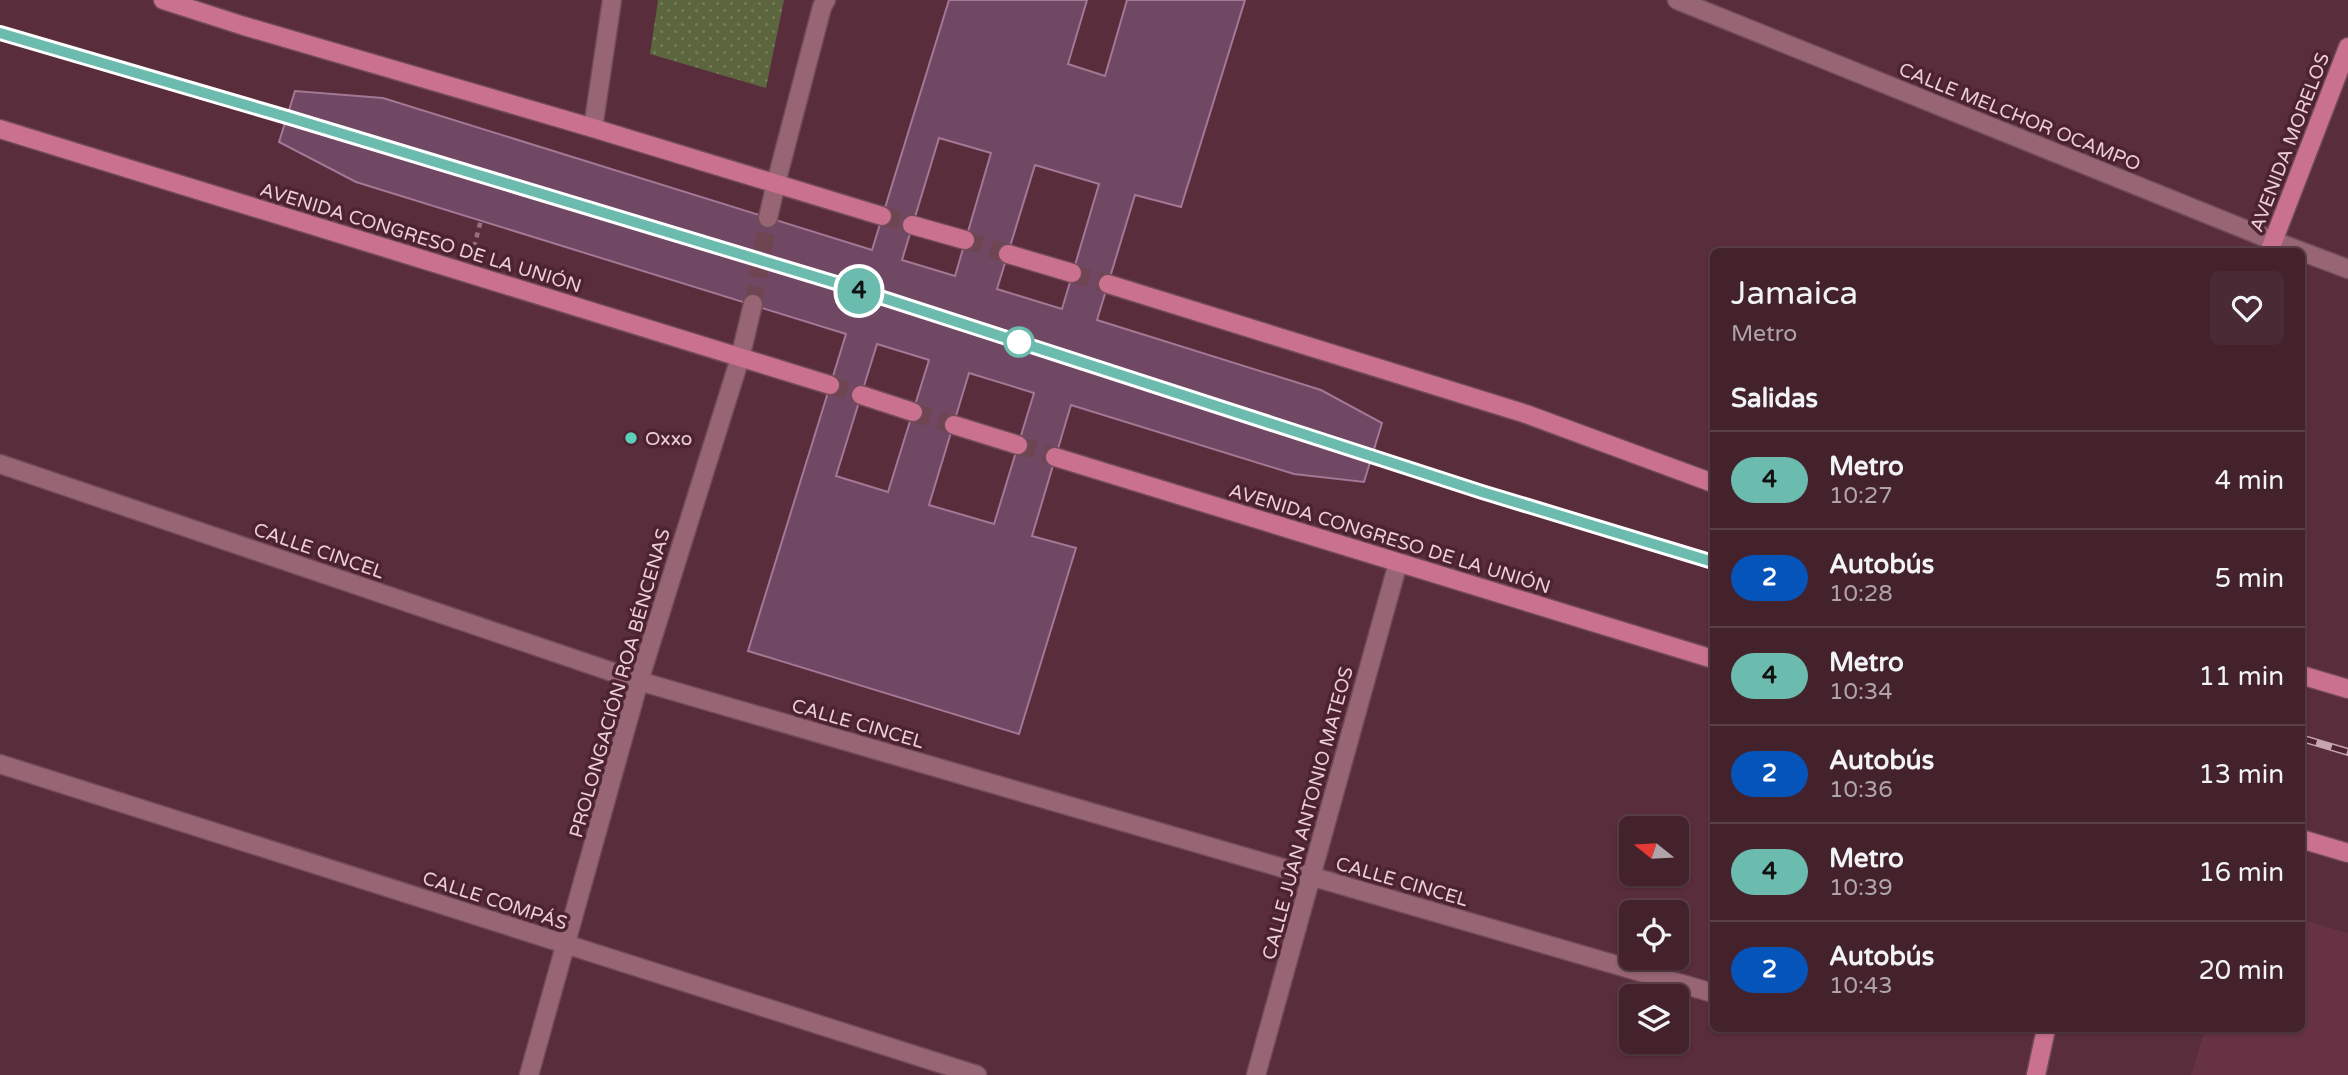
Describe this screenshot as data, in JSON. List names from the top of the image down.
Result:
{
  "streets": {
    "main road": ["AVENIDA MORELOS", "AVENIDA CONGRESO DE LA UNIÓN"],
    "street": [
      "CALLE MELCHOR OCAMPO",
      "CALLE CINCEL",
      "PROLONGACIÓN ROA BÉNCENAS",
      "CALLE JUAN ANTONIO MATEOS",
      "CALLE COMPÁS"
    ]
  },
  "crossings": [
    ["CALLE MELCHOR OCAMPO", "AVENIDA MORELOS"],
    ["AVENIDA CONGRESO DE LA UNIÓN", "PROLONGACIÓN ROA BÉNCENAS"],
    ["AVENIDA CONGRESO DE LA UNIÓN", "CALLE JUAN ANTONIO MATEOS"],
    ["CALLE CINCEL", "PROLONGACIÓN ROA BÉNCENAS"],
    ["CALLE CINCEL", "CALLE JUAN ANTONIO MATEOS"],
    ["PROLONGACIÓN ROA BÉNCENAS", "CALLE COMPÁS"]
  ],
  "places": ["Oxxo"],
  "lines": ["metro line 4"],
  "north": "left",
  "page": {
    "on_map": "4",
    "heading": [
      ["Jamaica", "Metro"],
      "Salidas"
    ],
    "list": [
      {
        "mark": "4",
        "name": "Metro",
        "note": "10:27",
        "value": "4 min"
      },
      {
        "mark": "2",
        "name": "Autobús",
        "note": "10:28",
        "value": "5 min"
      },
      {
        "mark": "4",
        "name": "Metro",
        "note": "10:34",
        "value": "11 min"
      },
      {
        "mark": "2",
        "name": "Autobús",
        "note": "10:36",
        "value": "13 min"
      },
      {
        "mark": "4",
        "name": "Metro",
        "note": "10:39",
        "value": "16 min"
      },
      {
        "mark": "2",
        "name": "Autobús",
        "note": "10:43",
        "value": "20 min"
      }
    ]
  }
}
